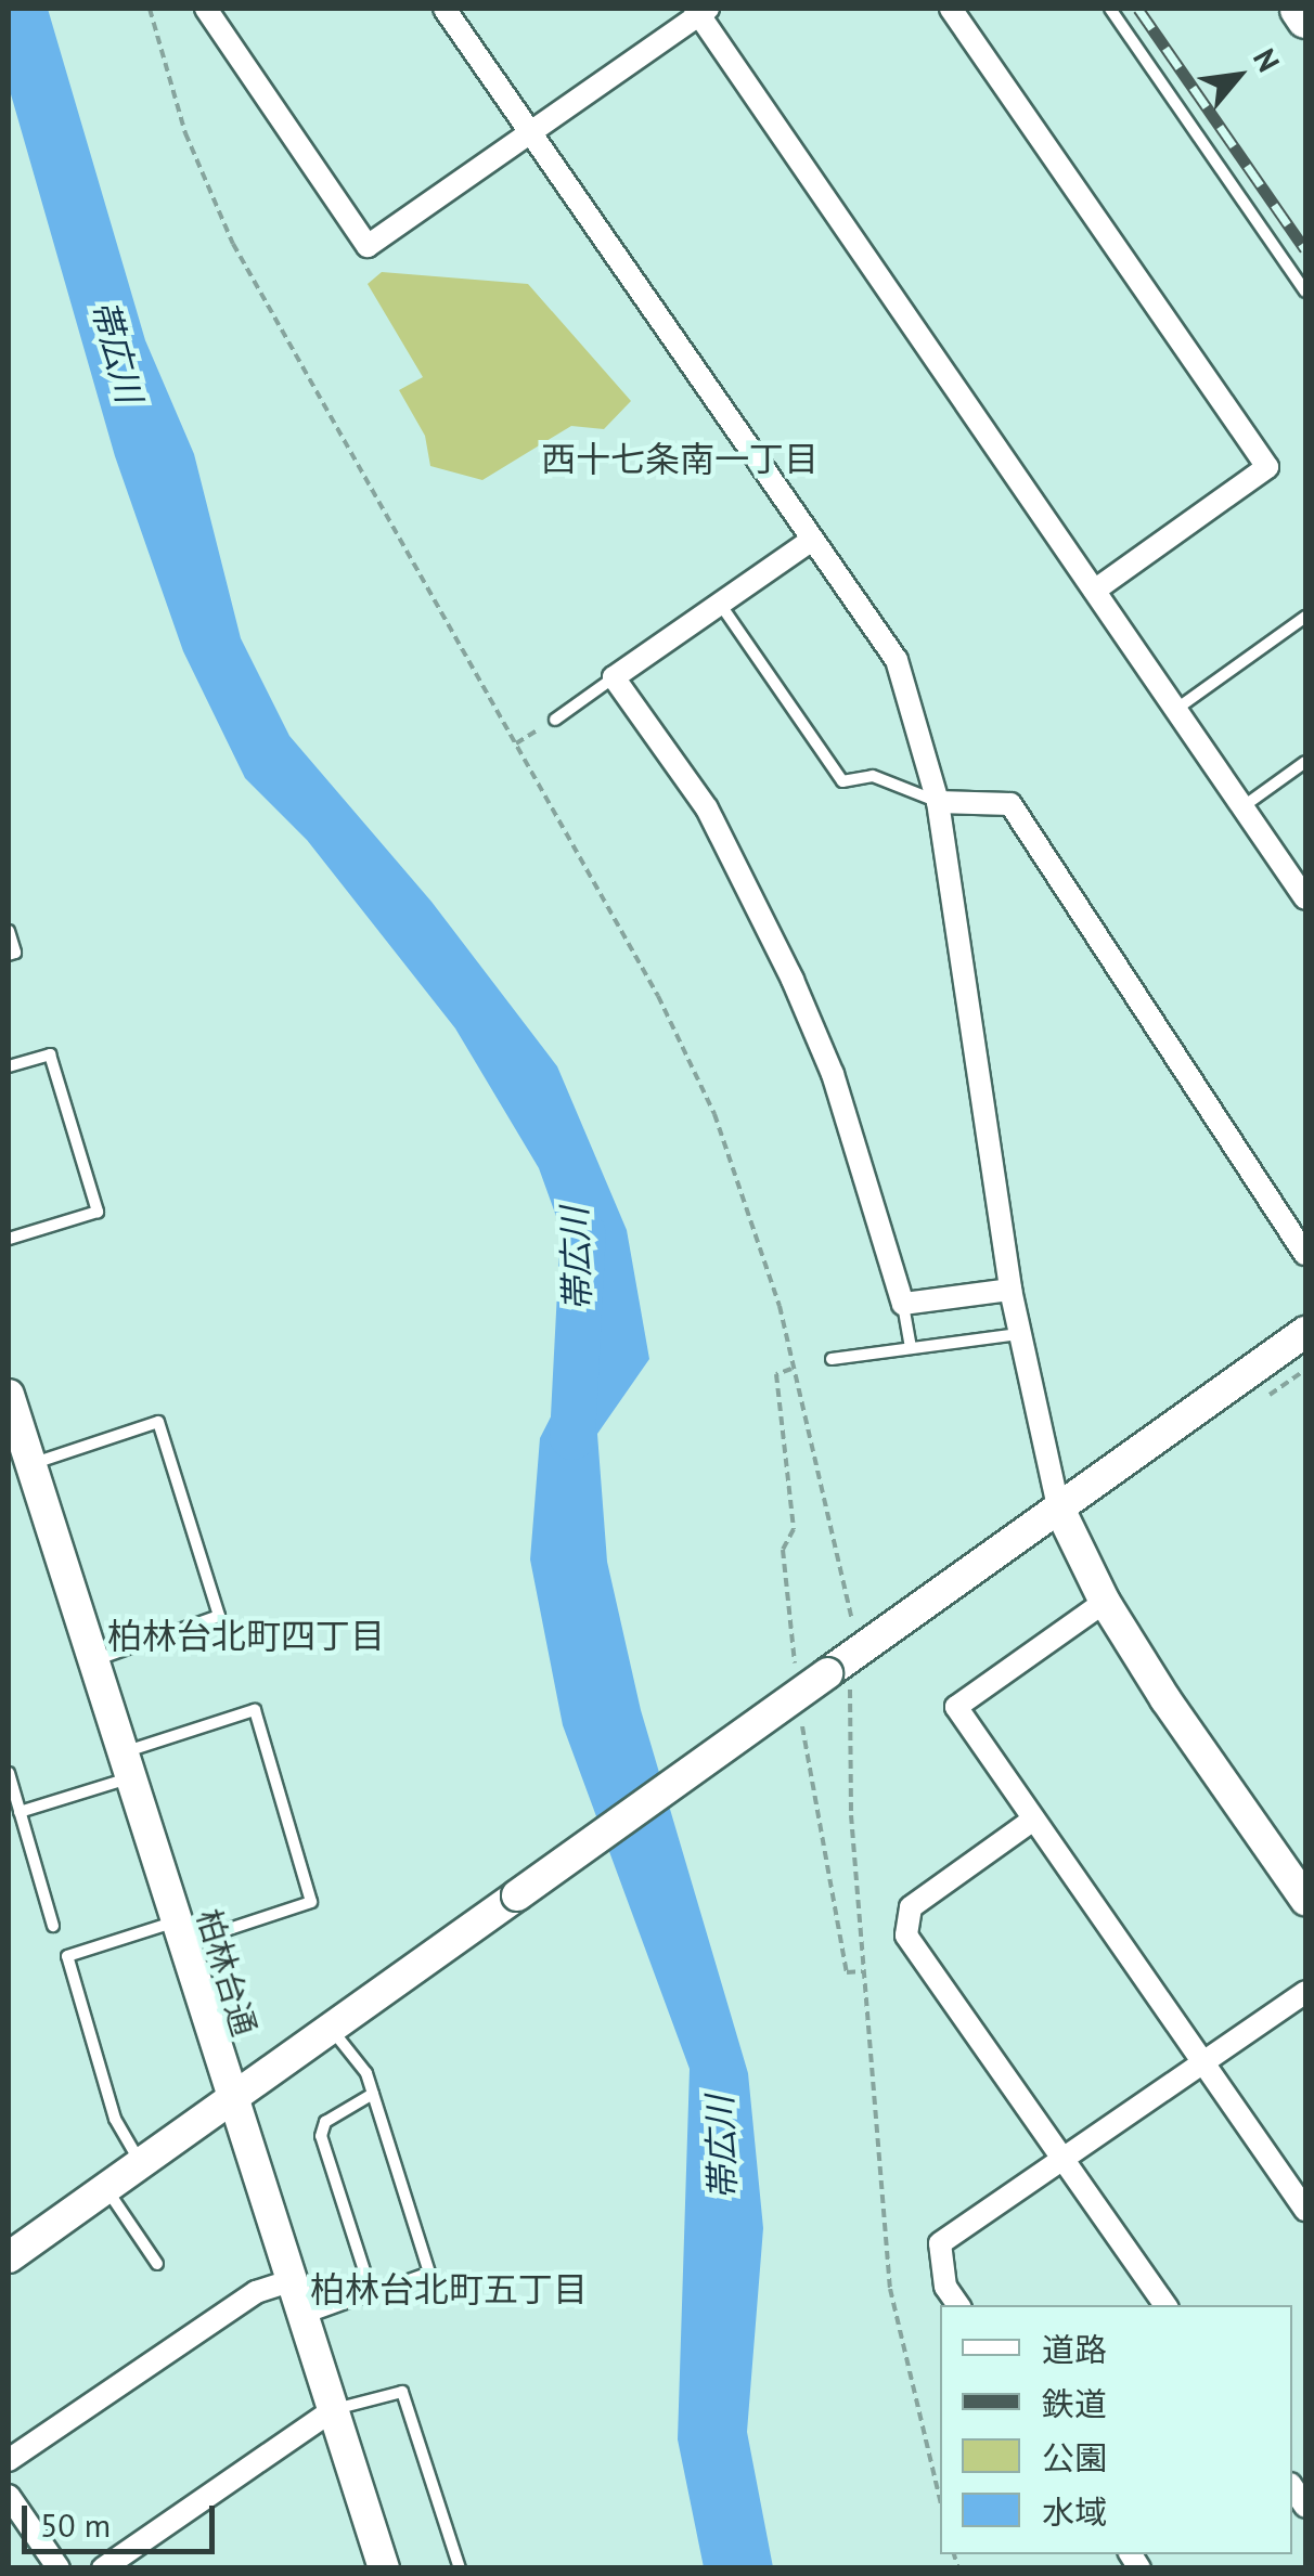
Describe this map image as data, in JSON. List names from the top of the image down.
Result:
{
  "streets": {
    "street": ["柏林台通"]
  },
  "districts": ["西十七条南一丁目", "柏林台北町四丁目", "柏林台北町五丁目"],
  "water": ["帯広川"],
  "legend": [
    "道路",
    "鉄道",
    "公園",
    "水域"
  ],
  "scale_bar": "50 m",
  "north": "top right"
}
